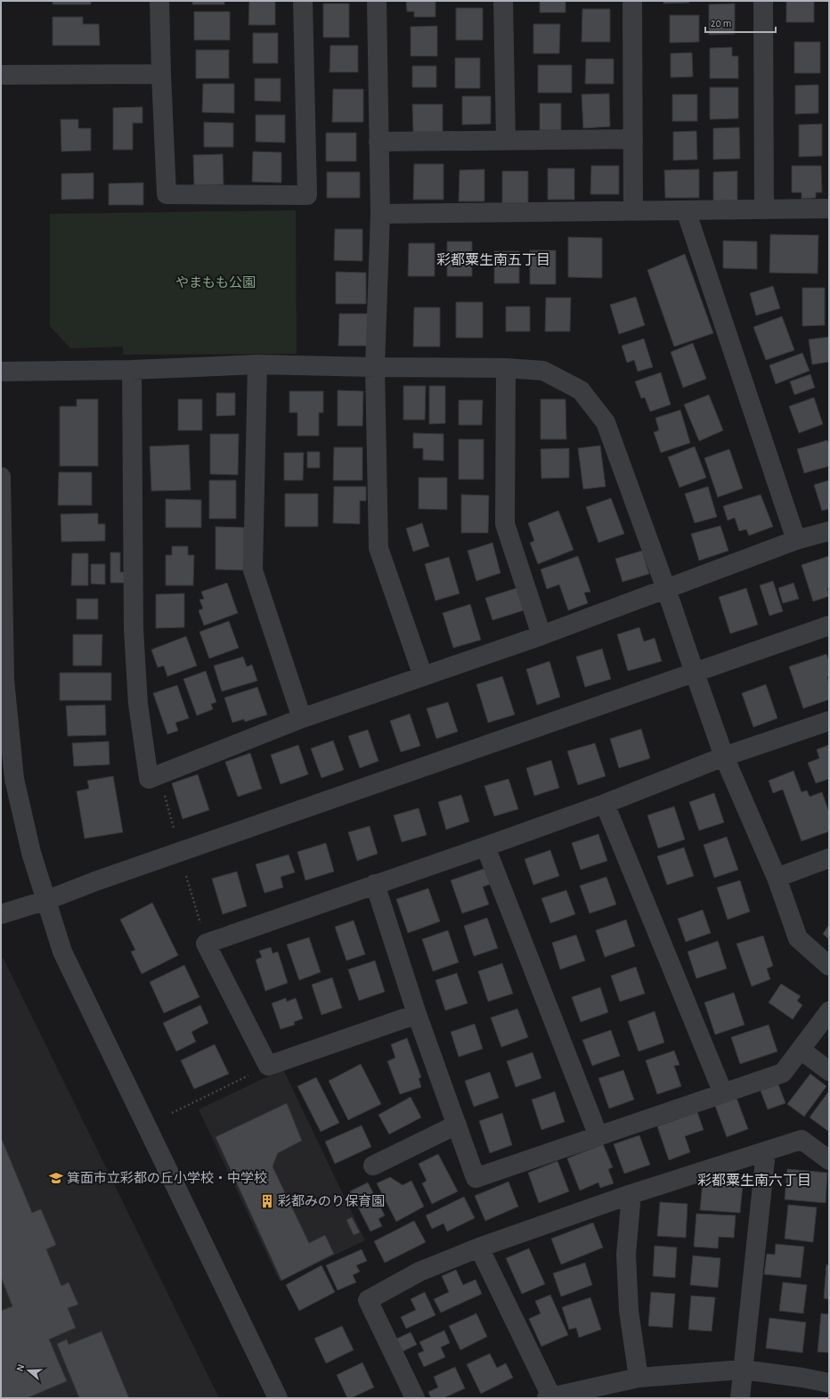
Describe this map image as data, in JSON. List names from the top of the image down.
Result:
{
  "districts": ["彩都粟生南五丁目", "彩都粟生南六丁目"],
  "parks": ["やまもも公園"],
  "places": {
    "school or university": ["箕面市立彩都の丘小学校・中学校"],
    "building": ["彩都みのり保育園"]
  },
  "scale_bar": "20 m",
  "north": "left"
}
